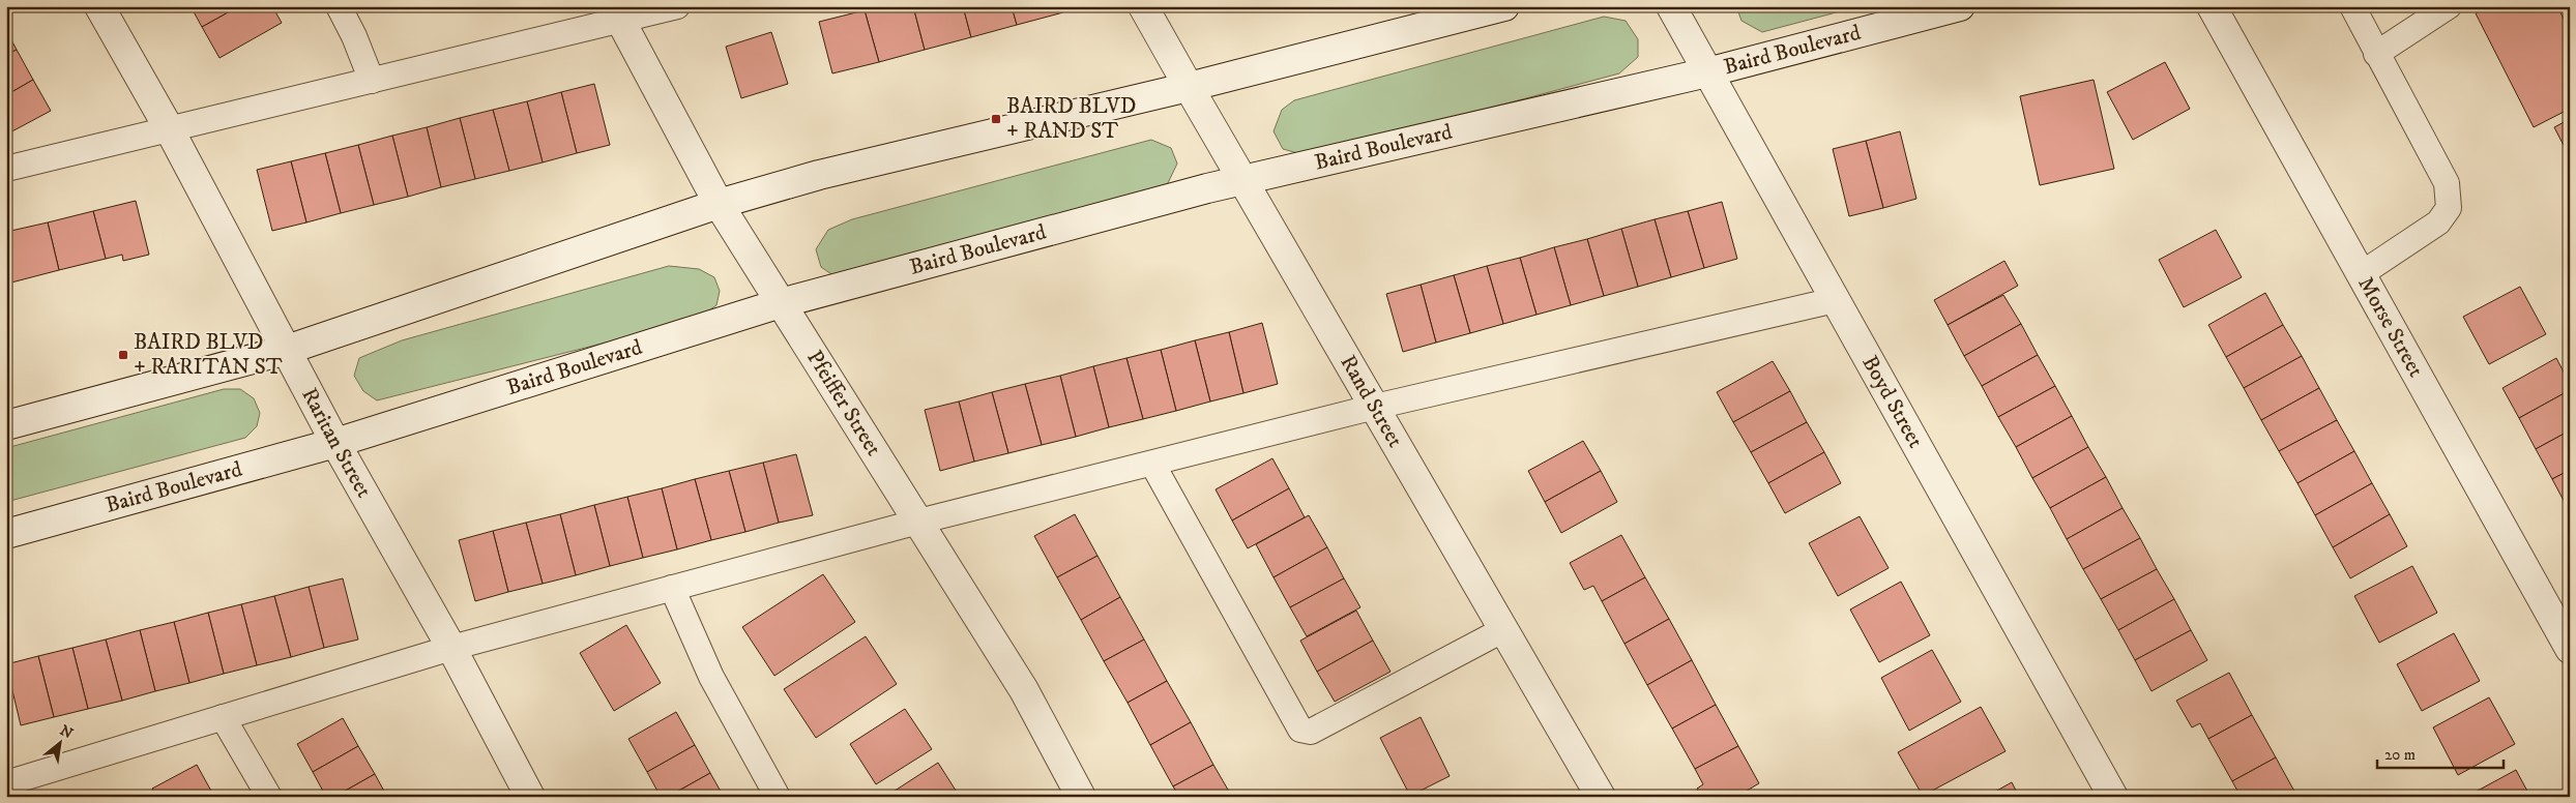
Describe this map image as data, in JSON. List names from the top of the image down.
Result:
{
  "streets": {
    "street": [
      "Baird Boulevard",
      "Morse Street",
      "Rand Street",
      "Boyd Street",
      "Pfeiffer Street",
      "Raritan Street"
    ]
  },
  "crossings": [
    ["Baird Boulevard", "Rand Street"],
    ["Baird Boulevard", "Boyd Street"],
    ["Baird Boulevard", "Pfeiffer Street"],
    ["Baird Boulevard", "Raritan Street"]
  ],
  "places": {
    "transit": ["BAIRD BLVD + RAND ST", "BAIRD BLVD + RARITAN ST"]
  },
  "scale_bar": "20 m",
  "north": "top right"
}
